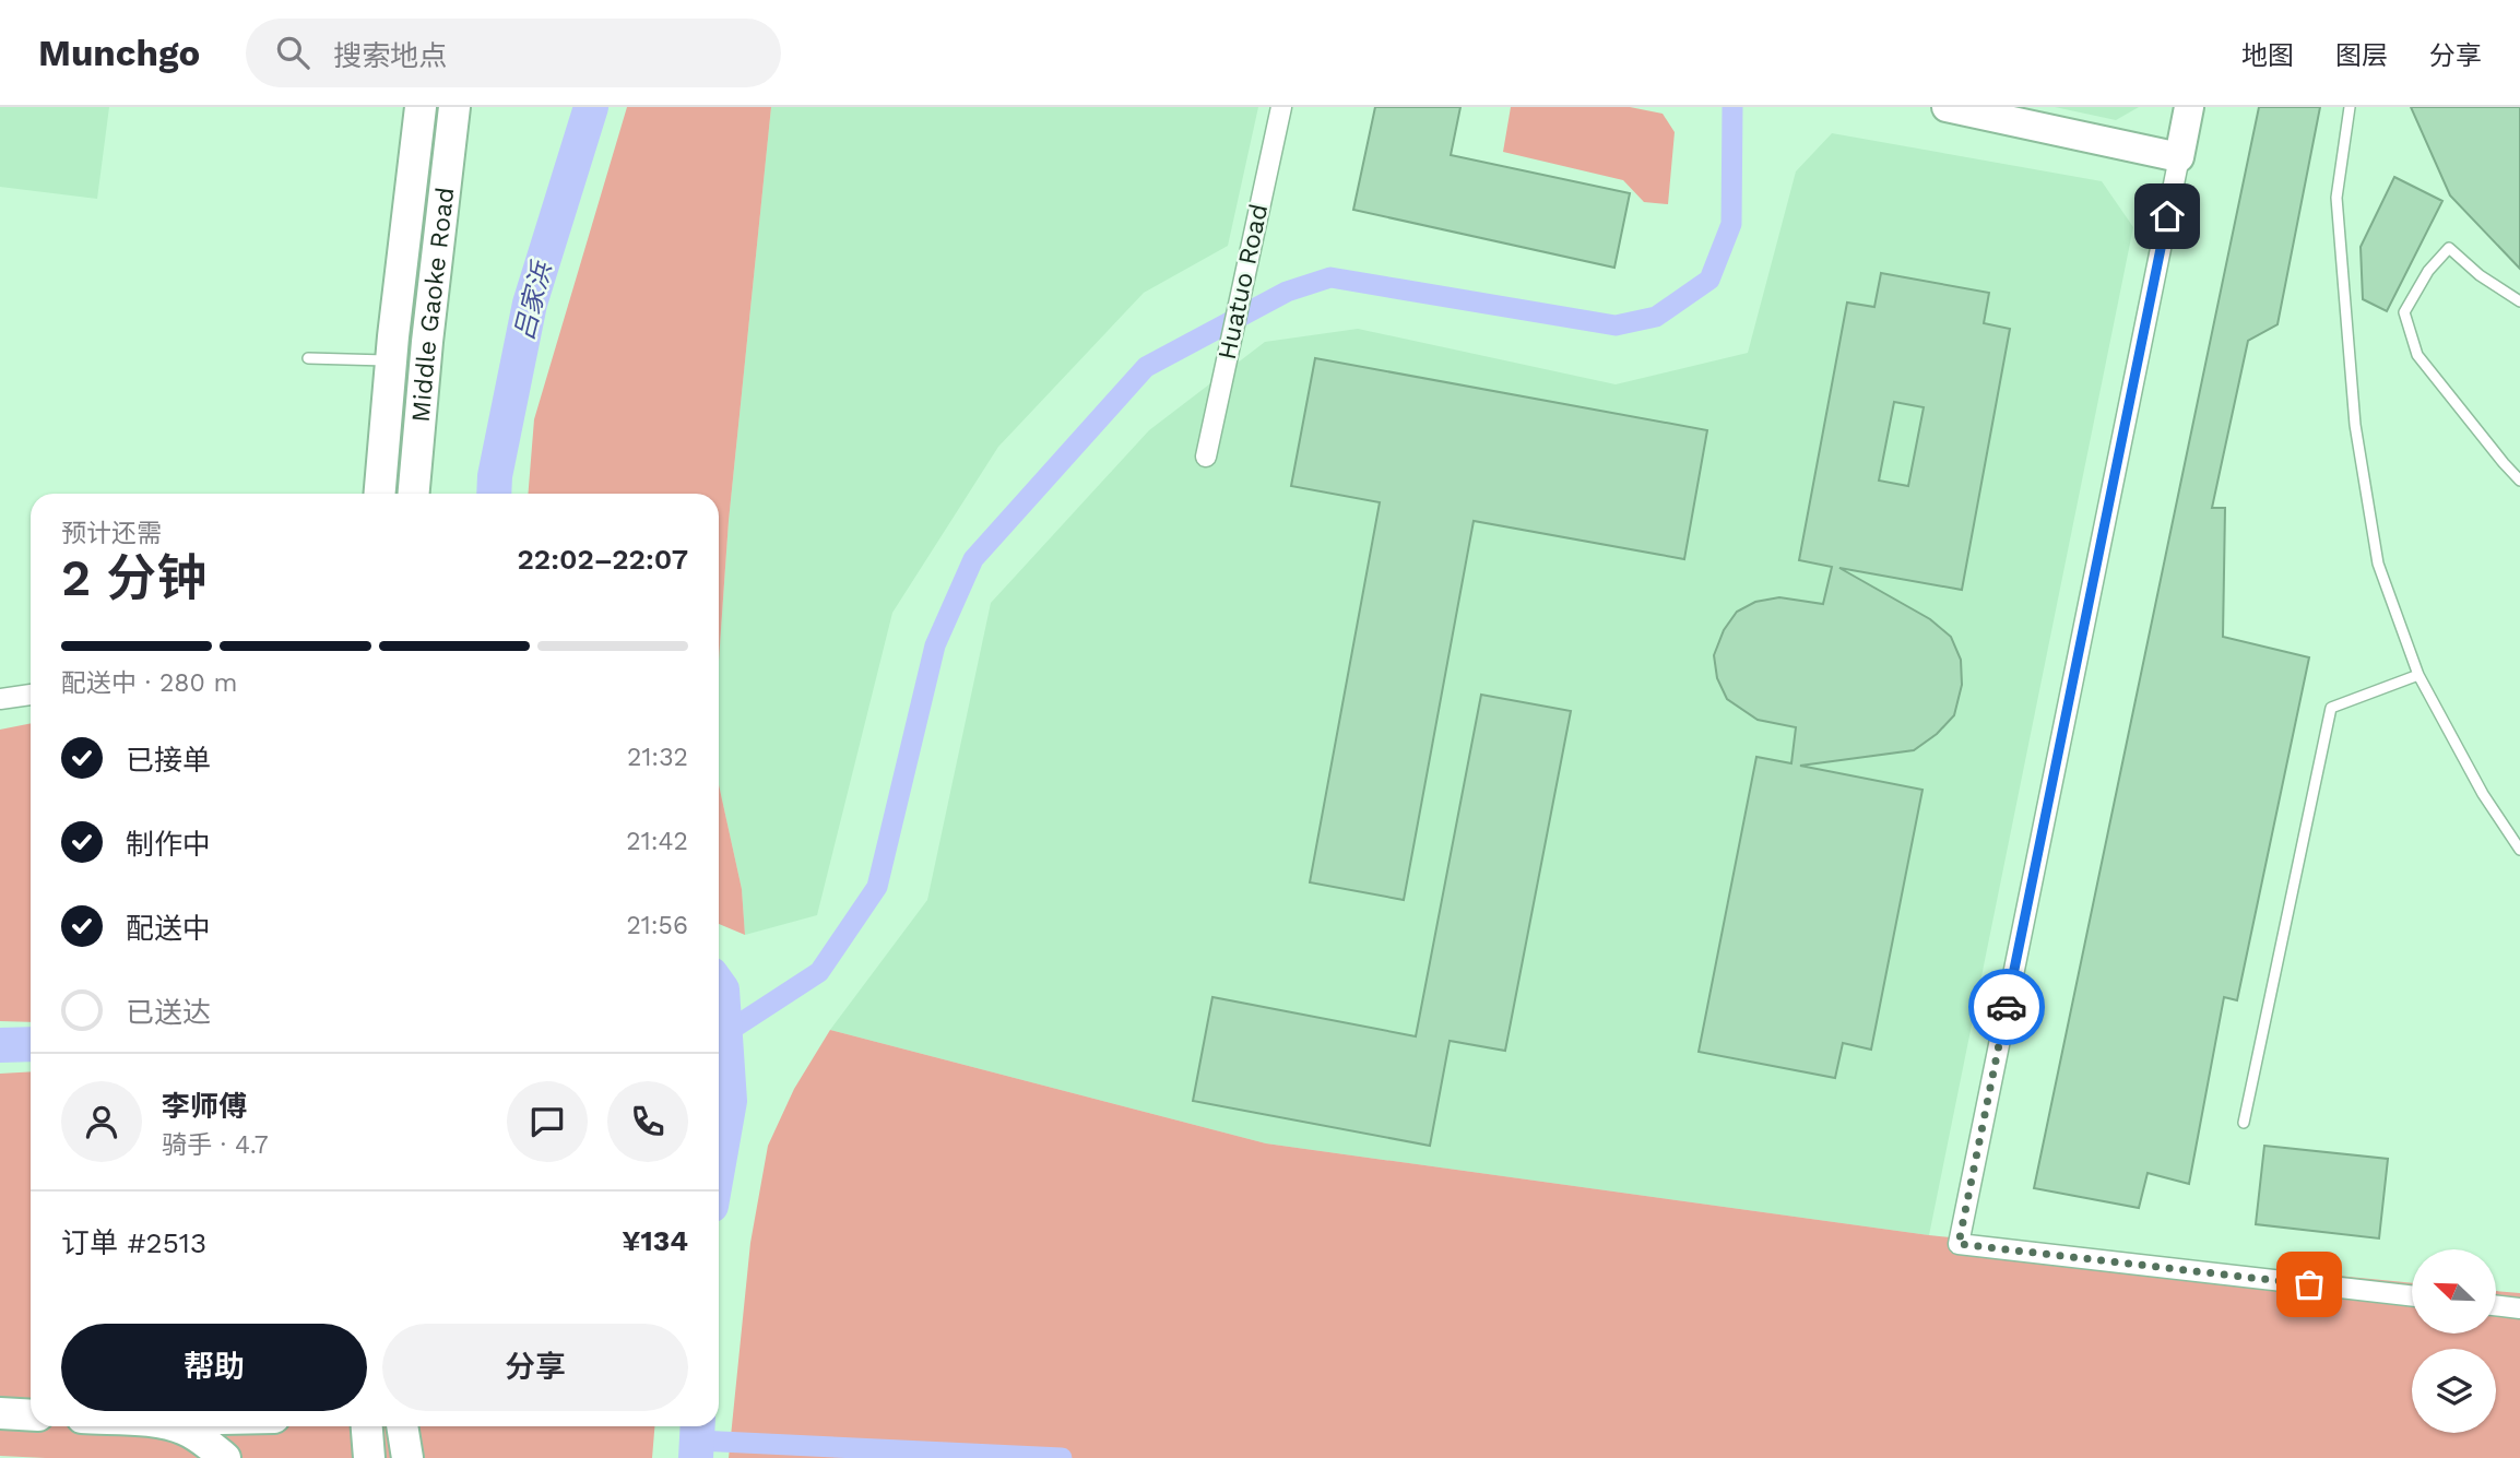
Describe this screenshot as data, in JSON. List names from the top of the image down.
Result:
{
  "streets": {
    "main road": ["Middle Gaoke Road"],
    "street": ["Huatuo Road"]
  },
  "water": ["吕家浜"],
  "north": "top left",
  "page": {
    "header": "Munchgo",
    "search": "搜索地点",
    "nav": ["地图", "图层", "分享"],
    "heading": ["2 分钟", "预计还需", "22:02–22:07"],
    "panel": [
      "李师傅",
      "骑手 · 4.7",
      "订单 #2513",
      "¥134"
    ],
    "bar": "配送中 · 280 m",
    "list": [
      ["已接单", "21:32"],
      ["制作中", "21:42"],
      ["配送中", "21:56"],
      "已送达"
    ],
    "buttons": ["帮助", "分享"]
  }
}
